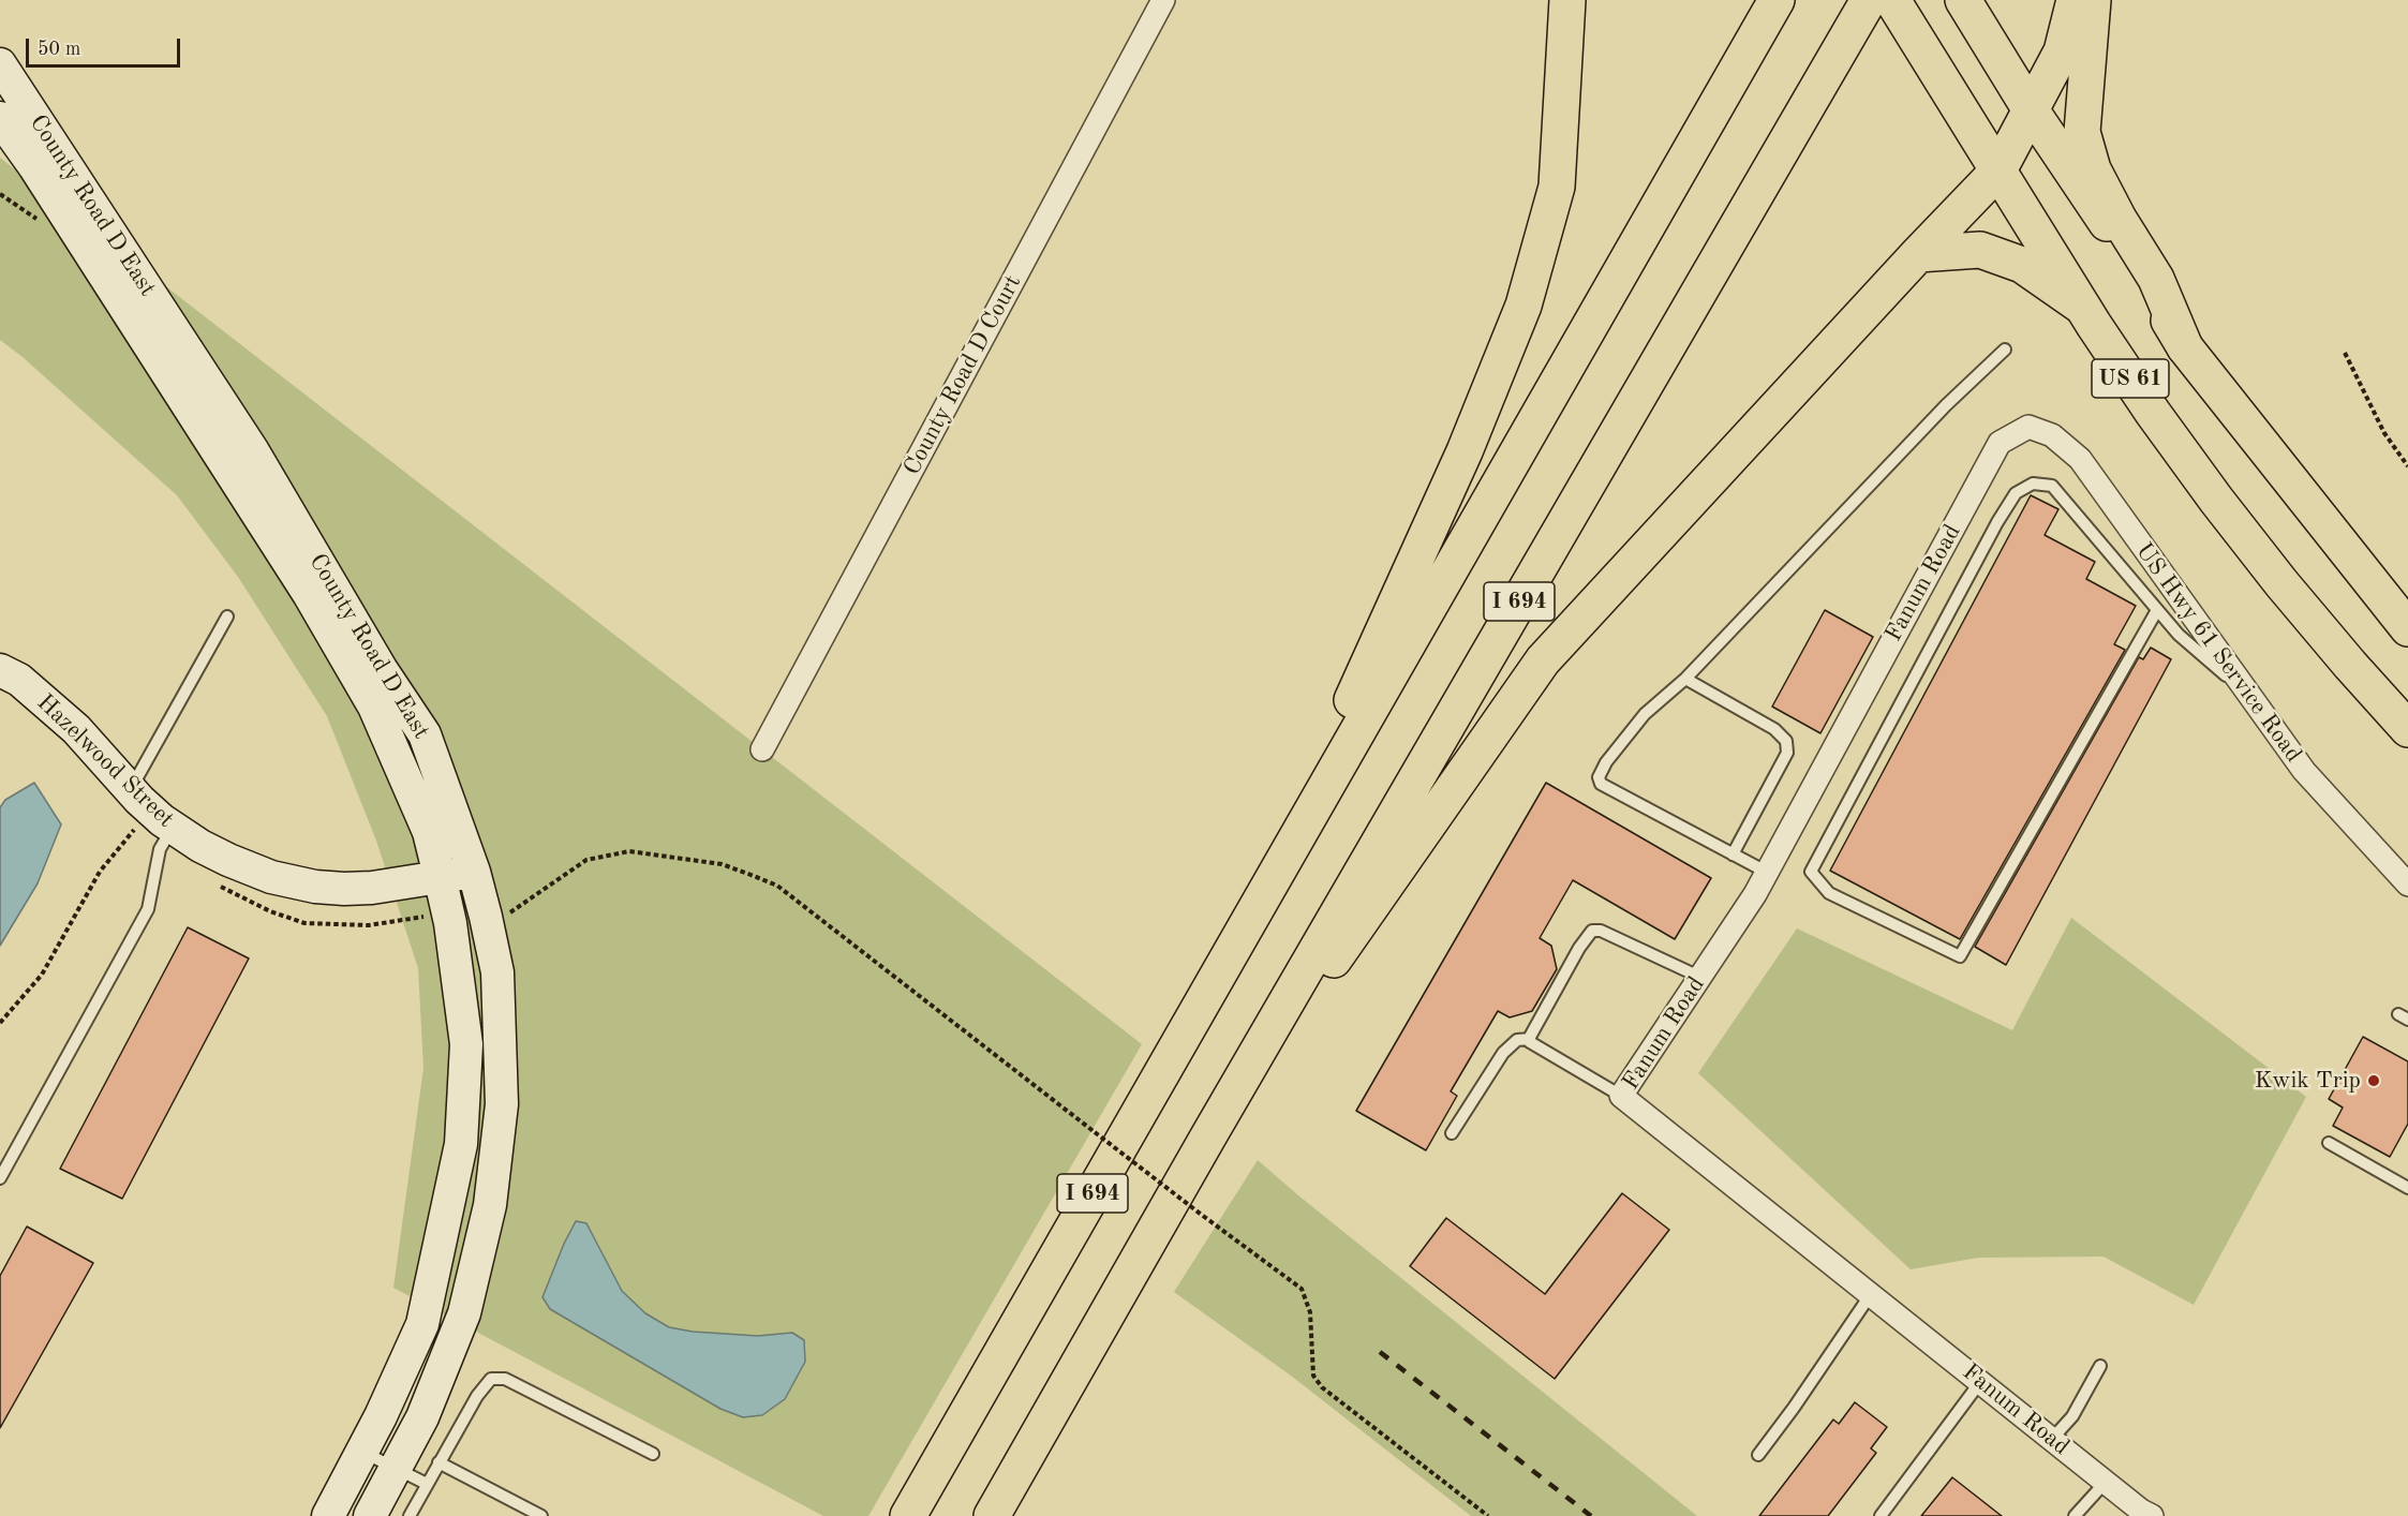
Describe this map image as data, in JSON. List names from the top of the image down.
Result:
{
  "streets": {
    "main road": ["US 61", "I 694"],
    "street": [
      "County Road D East",
      "County Road D Court",
      "Fanum Road",
      "US Hwy 61 Service Road",
      "Hazelwood Street"
    ]
  },
  "crossings": [
    ["County Road D East", "Hazelwood Street"],
    ["Fanum Road", "US Hwy 61 Service Road"]
  ],
  "places": ["Kwik Trip"],
  "scale_bar": "50 m"
}
